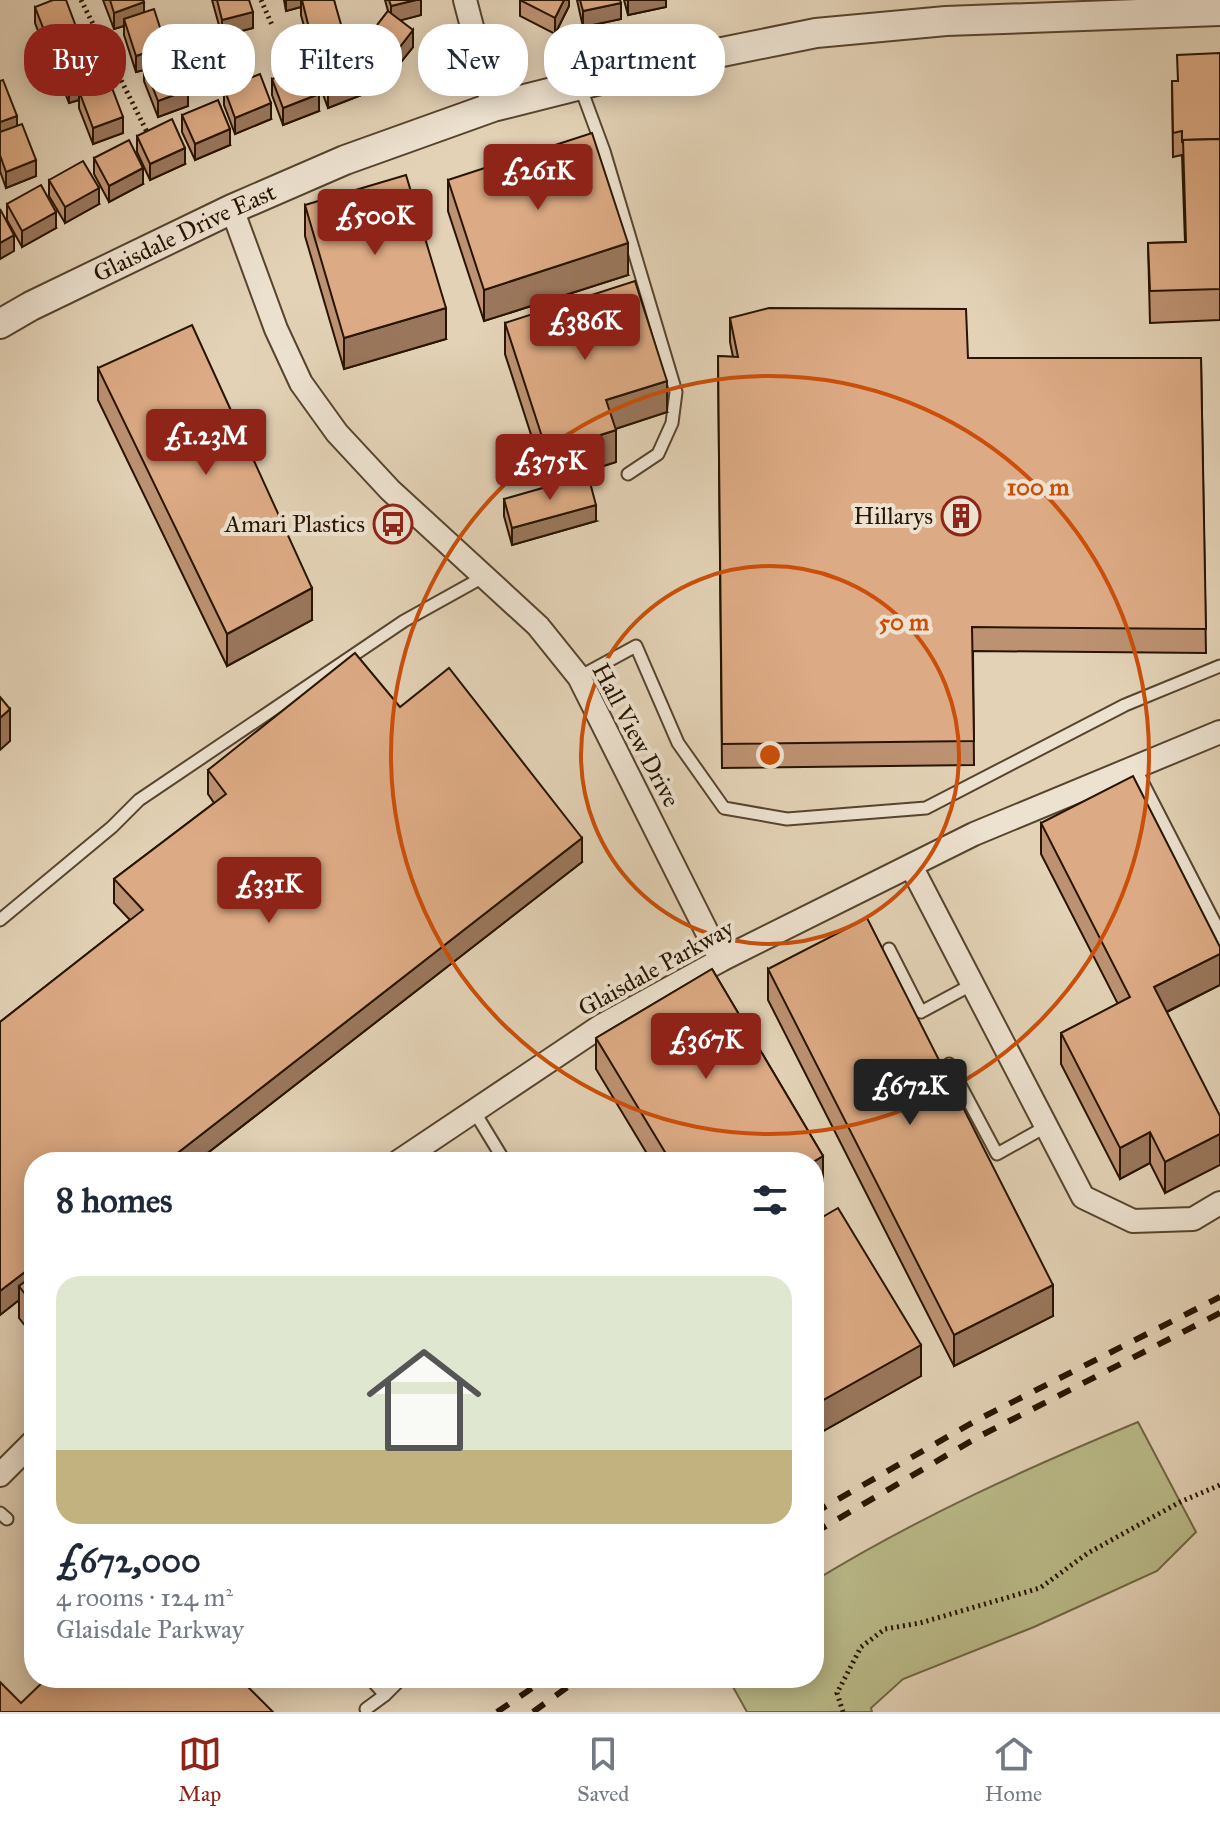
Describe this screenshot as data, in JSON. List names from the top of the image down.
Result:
{
  "streets": {
    "street": ["Glaisdale Drive East", "Hall View Drive", "Glaisdale Parkway"]
  },
  "crossings": [
    ["Glaisdale Drive East", "Hall View Drive"],
    ["Hall View Drive", "Glaisdale Parkway"]
  ],
  "places": {
    "building": ["Hillarys"],
    "bus stop": ["Amari Plastics"]
  },
  "page": {
    "chip": [
      "Buy",
      "Rent",
      "Filters",
      "New",
      "Apartment"
    ],
    "price": [
      "£261K",
      "£500K",
      "£386K",
      "£1.23M",
      "£375K",
      "£331K",
      "£367K",
      "£672K"
    ],
    "heading": "8 homes",
    "list": [
      {
        "name": "£672,000",
        "note": "4 rooms · 124 m² · Glaisdale Parkway"
      }
    ],
    "tabs": ["Map", "Saved", "Home"]
  },
  "rings": ["100 m", "50 m"]
}
